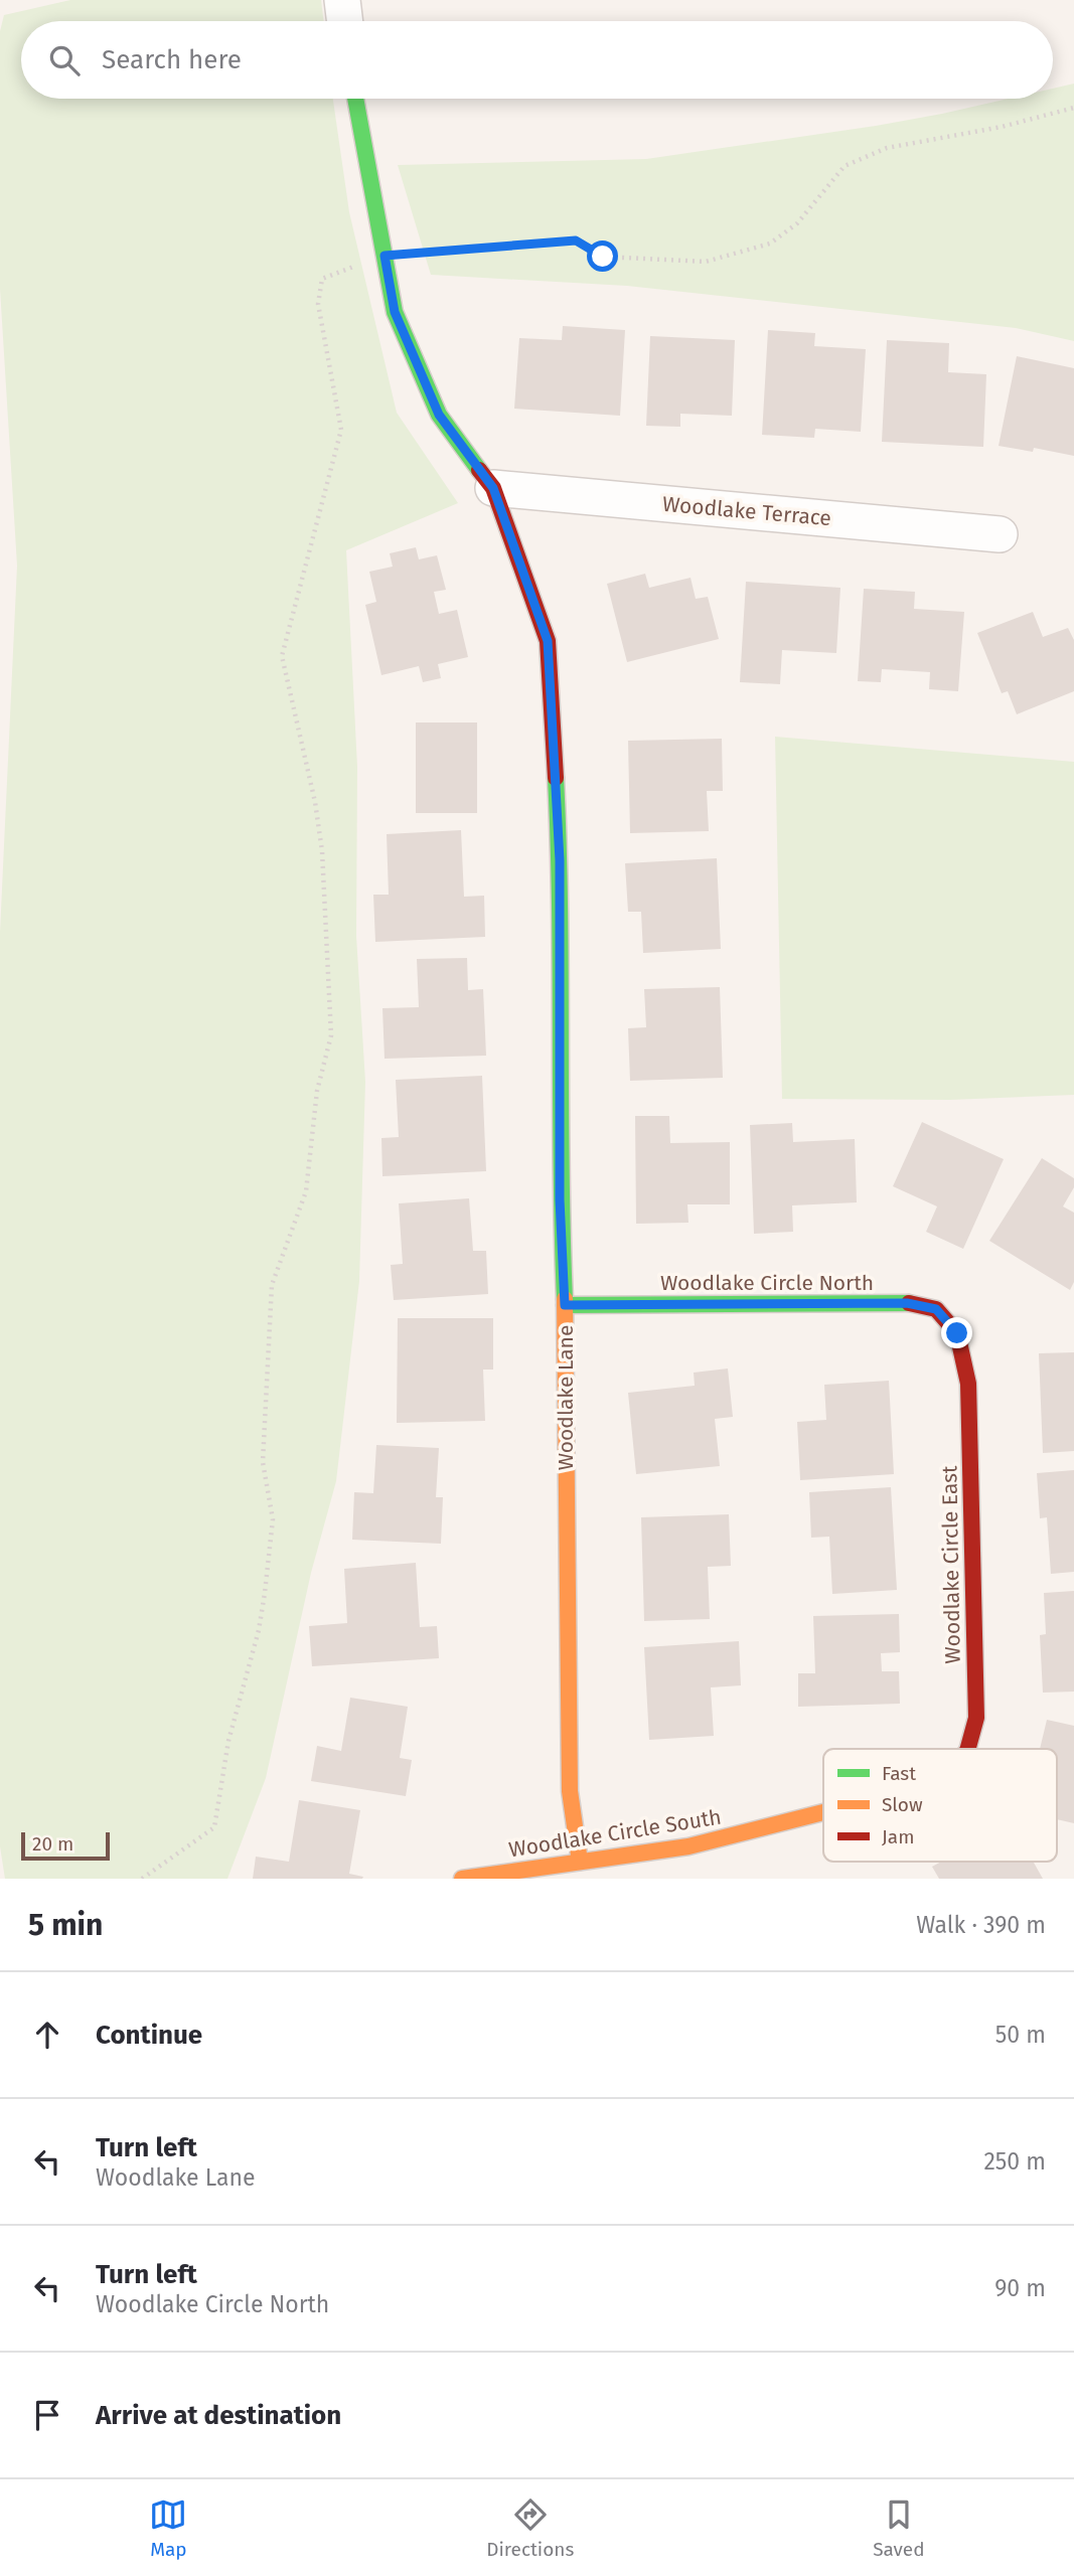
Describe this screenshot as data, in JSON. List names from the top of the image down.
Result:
{
  "streets": {
    "street": [
      "Woodlake Terrace",
      "Woodlake Circle North",
      "Woodlake Lane",
      "Woodlake Circle East",
      "Woodlake Circle South"
    ]
  },
  "crossings": [
    ["Woodlake Terrace", "Woodlake Lane"],
    ["Woodlake Circle North", "Woodlake Lane"],
    ["Woodlake Circle North", "Woodlake Circle East"],
    ["Woodlake Lane", "Woodlake Circle South"]
  ],
  "legend": ["Fast", "Slow", "Jam"],
  "scale_bar": "20 m",
  "page": {
    "search": "Search here",
    "scale": "20 m",
    "heading": ["5 min", "Walk · 390 m"],
    "list": [
      ["Continue", "50 m"],
      ["Turn left", "Woodlake Lane", "250 m"],
      ["Turn left", "Woodlake Circle North", "90 m"],
      "Arrive at destination"
    ],
    "nav": ["Map", "Directions", "Saved"]
  }
}
